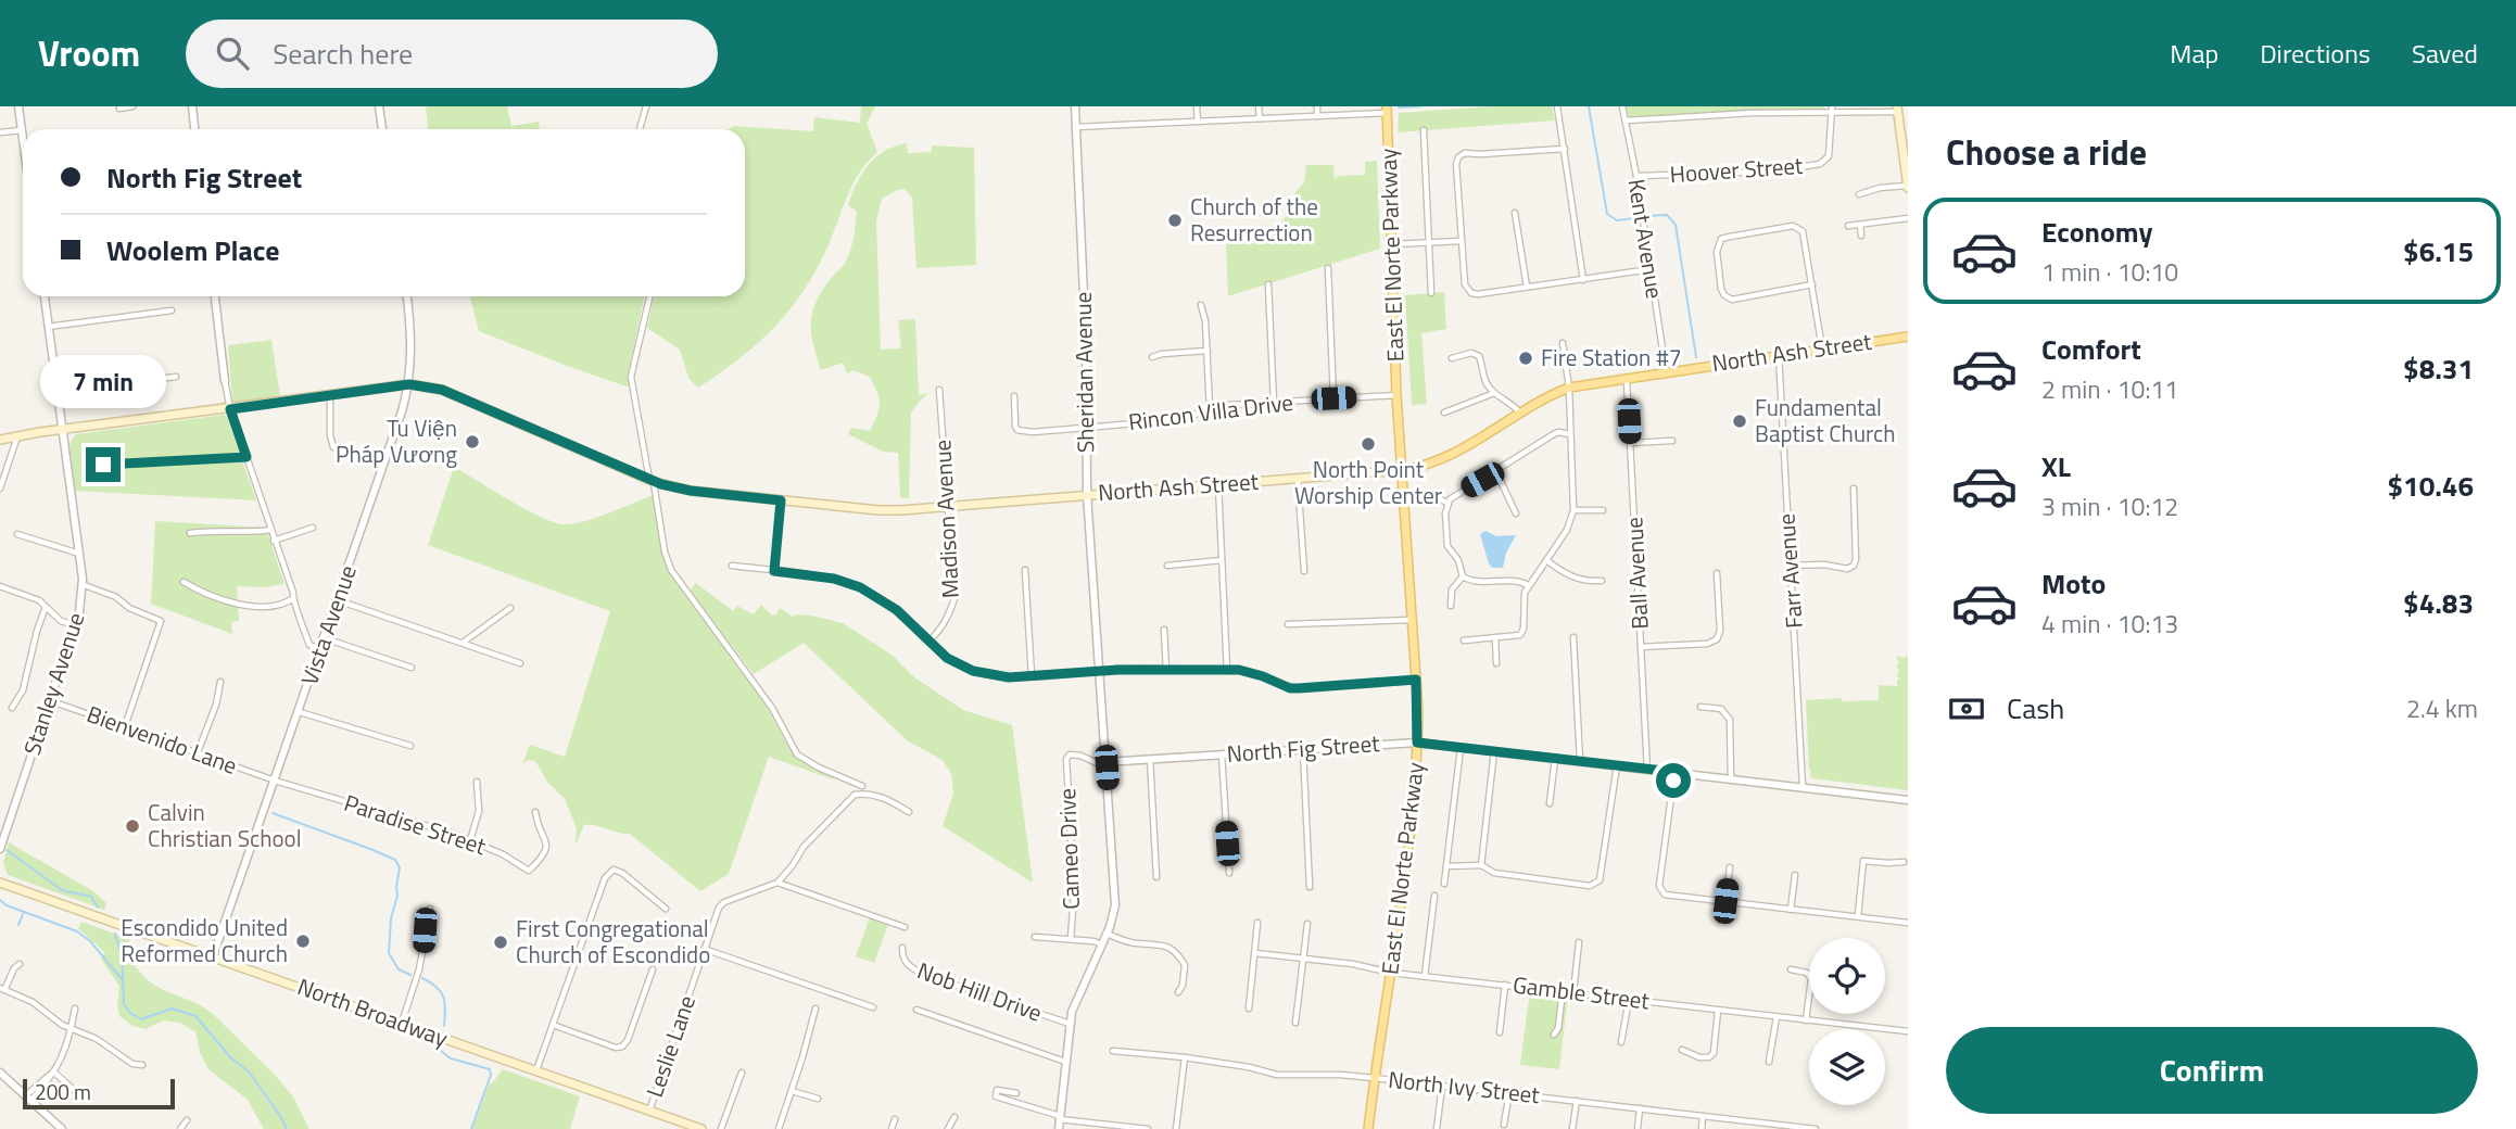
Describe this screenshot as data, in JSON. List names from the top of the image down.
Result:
{
  "streets": {
    "main road": ["East El Norte Parkway", "North Ash Street", "North Broadway"],
    "street": [
      "Hoover Street",
      "Kent Avenue",
      "Sheridan Avenue",
      "Rincon Villa Drive",
      "Madison Avenue",
      "Farr Avenue",
      "Ball Avenue",
      "Vista Avenue",
      "Stanley Avenue",
      "Bienvenido Lane",
      "North Fig Street",
      "Paradise Street",
      "Cameo Drive",
      "Nob Hill Drive",
      "Gamble Street",
      "Leslie Lane",
      "North Ivy Street"
    ]
  },
  "crossings": [
    ["Hoover Street", "Kent Avenue"],
    ["Kent Avenue", "North Ash Street"],
    ["East El Norte Parkway", "North Ash Street"],
    ["East El Norte Parkway", "Rincon Villa Drive"],
    ["East El Norte Parkway", "North Fig Street"],
    ["East El Norte Parkway", "Gamble Street"],
    ["East El Norte Parkway", "North Ivy Street"],
    ["North Ash Street", "Sheridan Avenue"],
    ["North Ash Street", "Madison Avenue"],
    ["North Ash Street", "Farr Avenue"],
    ["North Ash Street", "Ball Avenue"],
    ["North Ash Street", "Vista Avenue"],
    ["North Ash Street", "Stanley Avenue"],
    ["Sheridan Avenue", "Rincon Villa Drive"],
    ["Sheridan Avenue", "North Fig Street"],
    ["Sheridan Avenue", "Cameo Drive"],
    ["Sheridan Avenue", "Nob Hill Drive"],
    ["Farr Avenue", "North Fig Street"],
    ["Ball Avenue", "North Fig Street"],
    ["Vista Avenue", "Bienvenido Lane"],
    ["Vista Avenue", "Paradise Street"],
    ["Vista Avenue", "North Broadway"],
    ["Stanley Avenue", "Bienvenido Lane"],
    ["Bienvenido Lane", "Paradise Street"],
    ["North Fig Street", "Cameo Drive"],
    ["North Broadway", "Leslie Lane"]
  ],
  "places": [
    "Church of the Resurrection",
    "Fire Station #7",
    "Fundamental Baptist Church",
    "Tu Viện Pháp Vương",
    "North Point Worship Center",
    "Calvin Christian School",
    "Escondido United Reformed Church",
    "First Congregational Church of Escondido"
  ],
  "scale_bar": "200 m",
  "page": {
    "header": "Vroom",
    "search": "Search here",
    "nav": ["Map", "Directions", "Saved"],
    "heading": "Choose a ride",
    "banner": ["North Fig Street", "Woolem Place"],
    "list": [
      {
        "name": "Economy",
        "note": "1 min · 10:10",
        "value": "$6.15"
      },
      {
        "name": "Comfort",
        "note": "2 min · 10:11",
        "value": "$8.31"
      },
      {
        "name": "XL",
        "note": "3 min · 10:12",
        "value": "$10.46"
      },
      {
        "name": "Moto",
        "note": "4 min · 10:13",
        "value": "$4.83"
      }
    ],
    "bubble": "7 min",
    "pay": ["Cash", "2.4 km"],
    "buttons": "Confirm",
    "scale": "200 m"
  }
}
